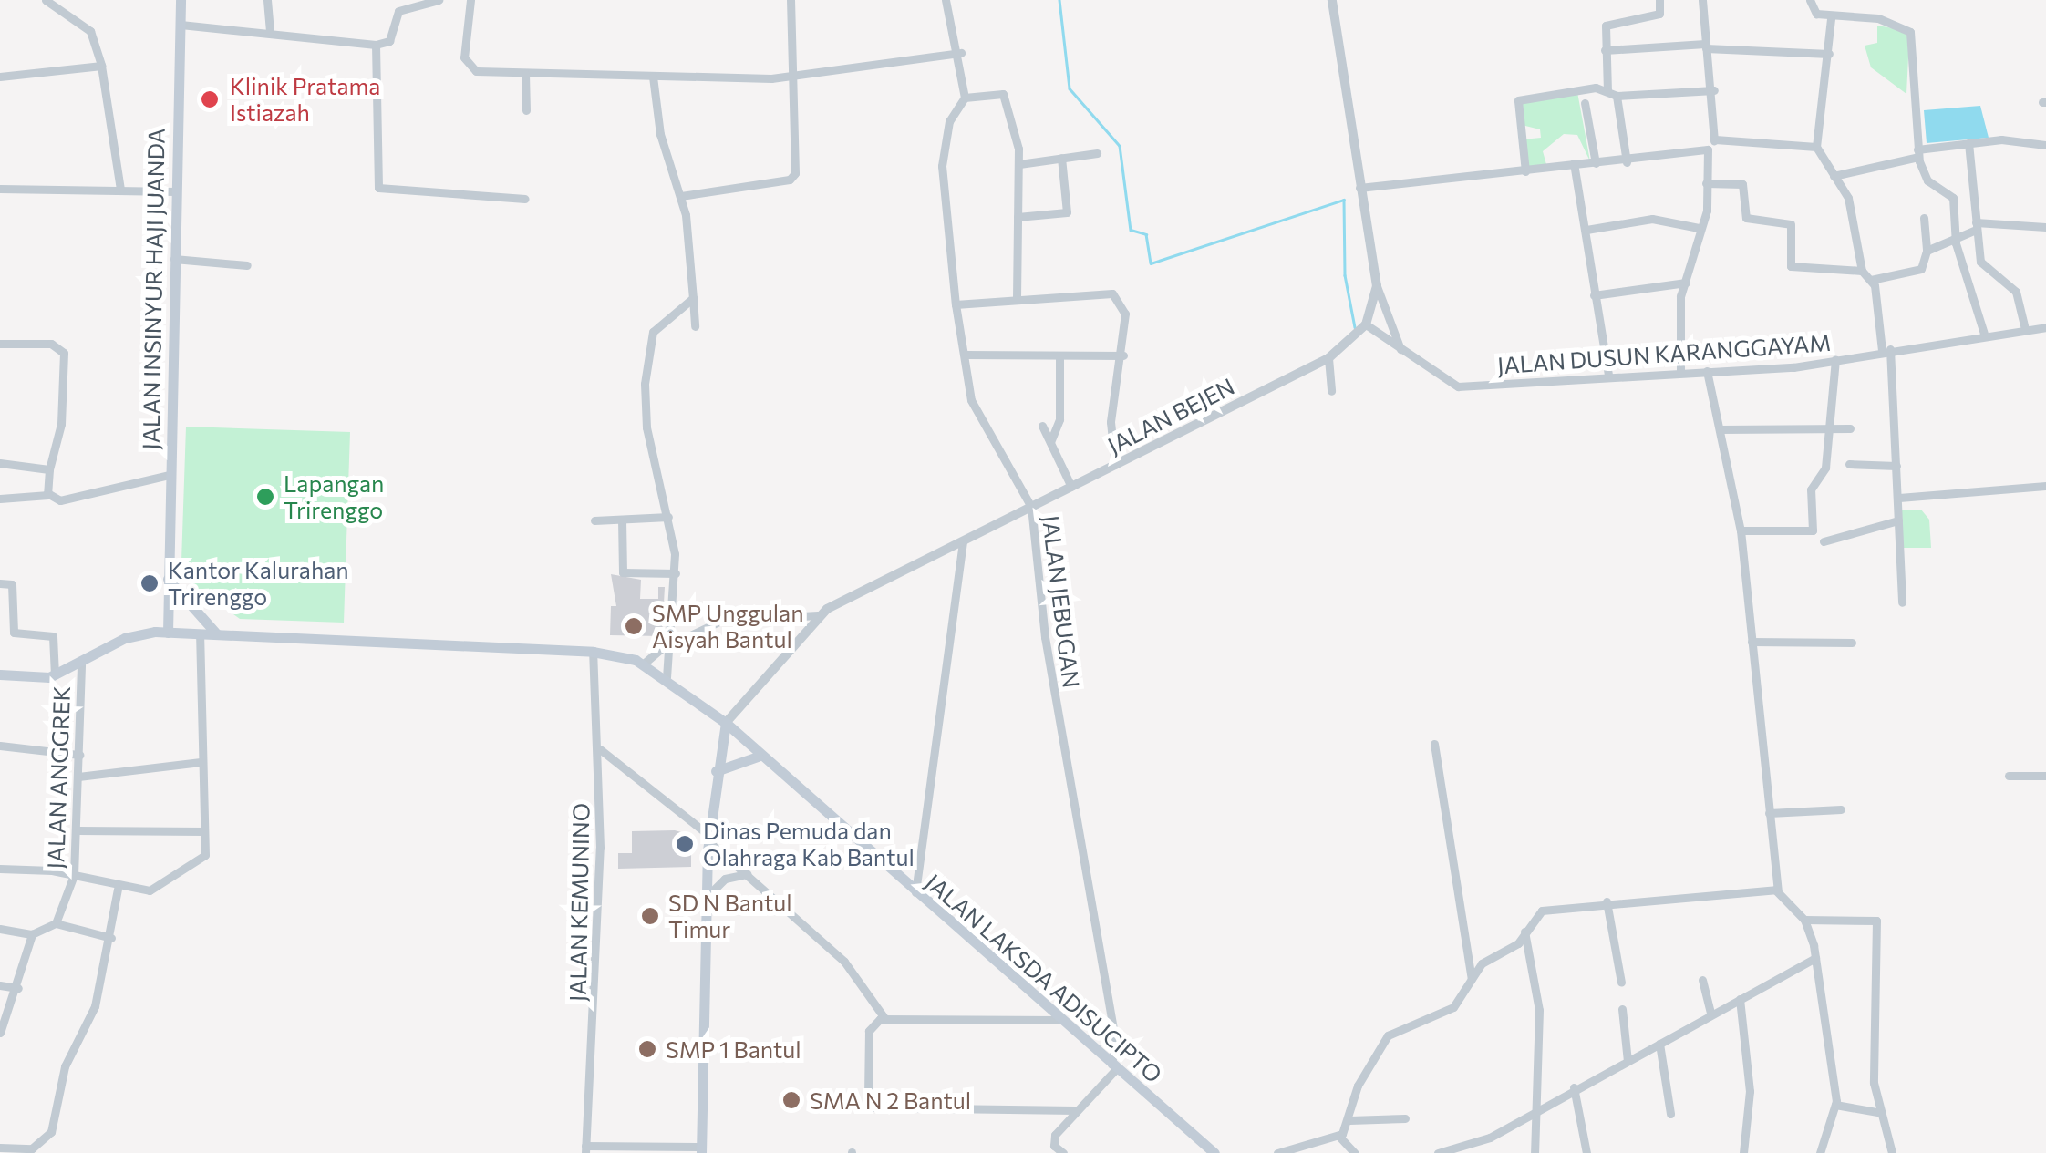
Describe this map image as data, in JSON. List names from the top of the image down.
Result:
{
  "streets": {
    "main road": ["JALAN INSINYUR HAJI JUANDA", "JALAN LAKSDA ADISUCIPTO"],
    "street": [
      "JALAN DUSUN KARANGGAYAM",
      "JALAN BEJEN",
      "JALAN JEBUGAN",
      "JALAN ANGGREK",
      "JALAN KEMUNINO"
    ]
  },
  "crossings": [
    ["JALAN DUSUN KARANGGAYAM", "JALAN BEJEN"],
    ["JALAN BEJEN", "JALAN JEBUGAN"],
    ["JALAN BEJEN", "JALAN LAKSDA ADISUCIPTO"],
    ["JALAN JEBUGAN", "JALAN LAKSDA ADISUCIPTO"]
  ],
  "places": [
    "Klinik Pratama Istiazah",
    "Lapangan Trirenggo",
    "Kantor Kalurahan Trirenggo",
    "SMP Unggulan Aisyah Bantul",
    "Dinas Pemuda dan Olahraga Kab Bantul",
    "SD N Bantul Timur",
    "SMP 1 Bantul",
    "SMA N 2 Bantul"
  ]
}
